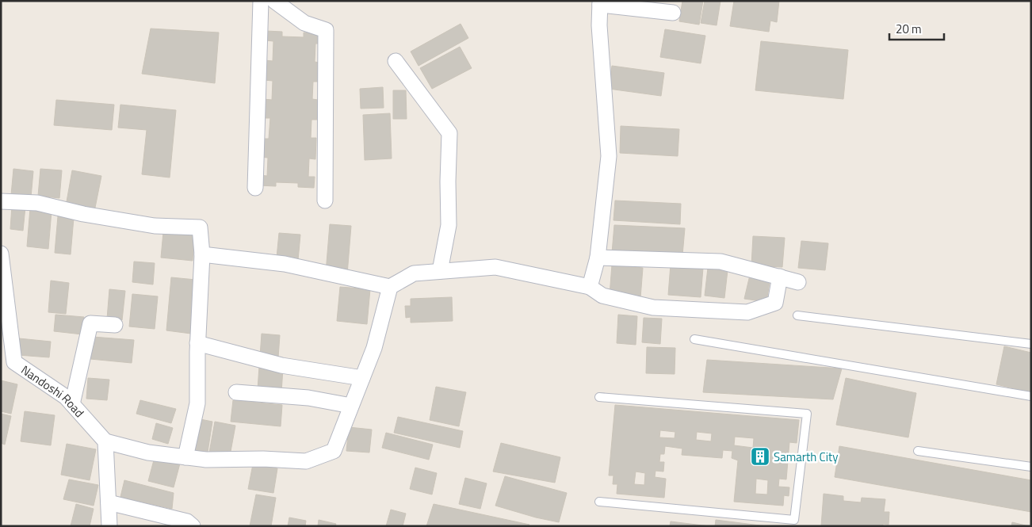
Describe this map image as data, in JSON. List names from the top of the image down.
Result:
{
  "streets": {
    "street": ["Nandoshi Road"]
  },
  "places": {
    "building": ["Samarth City"]
  },
  "scale_bar": "20 m"
}
